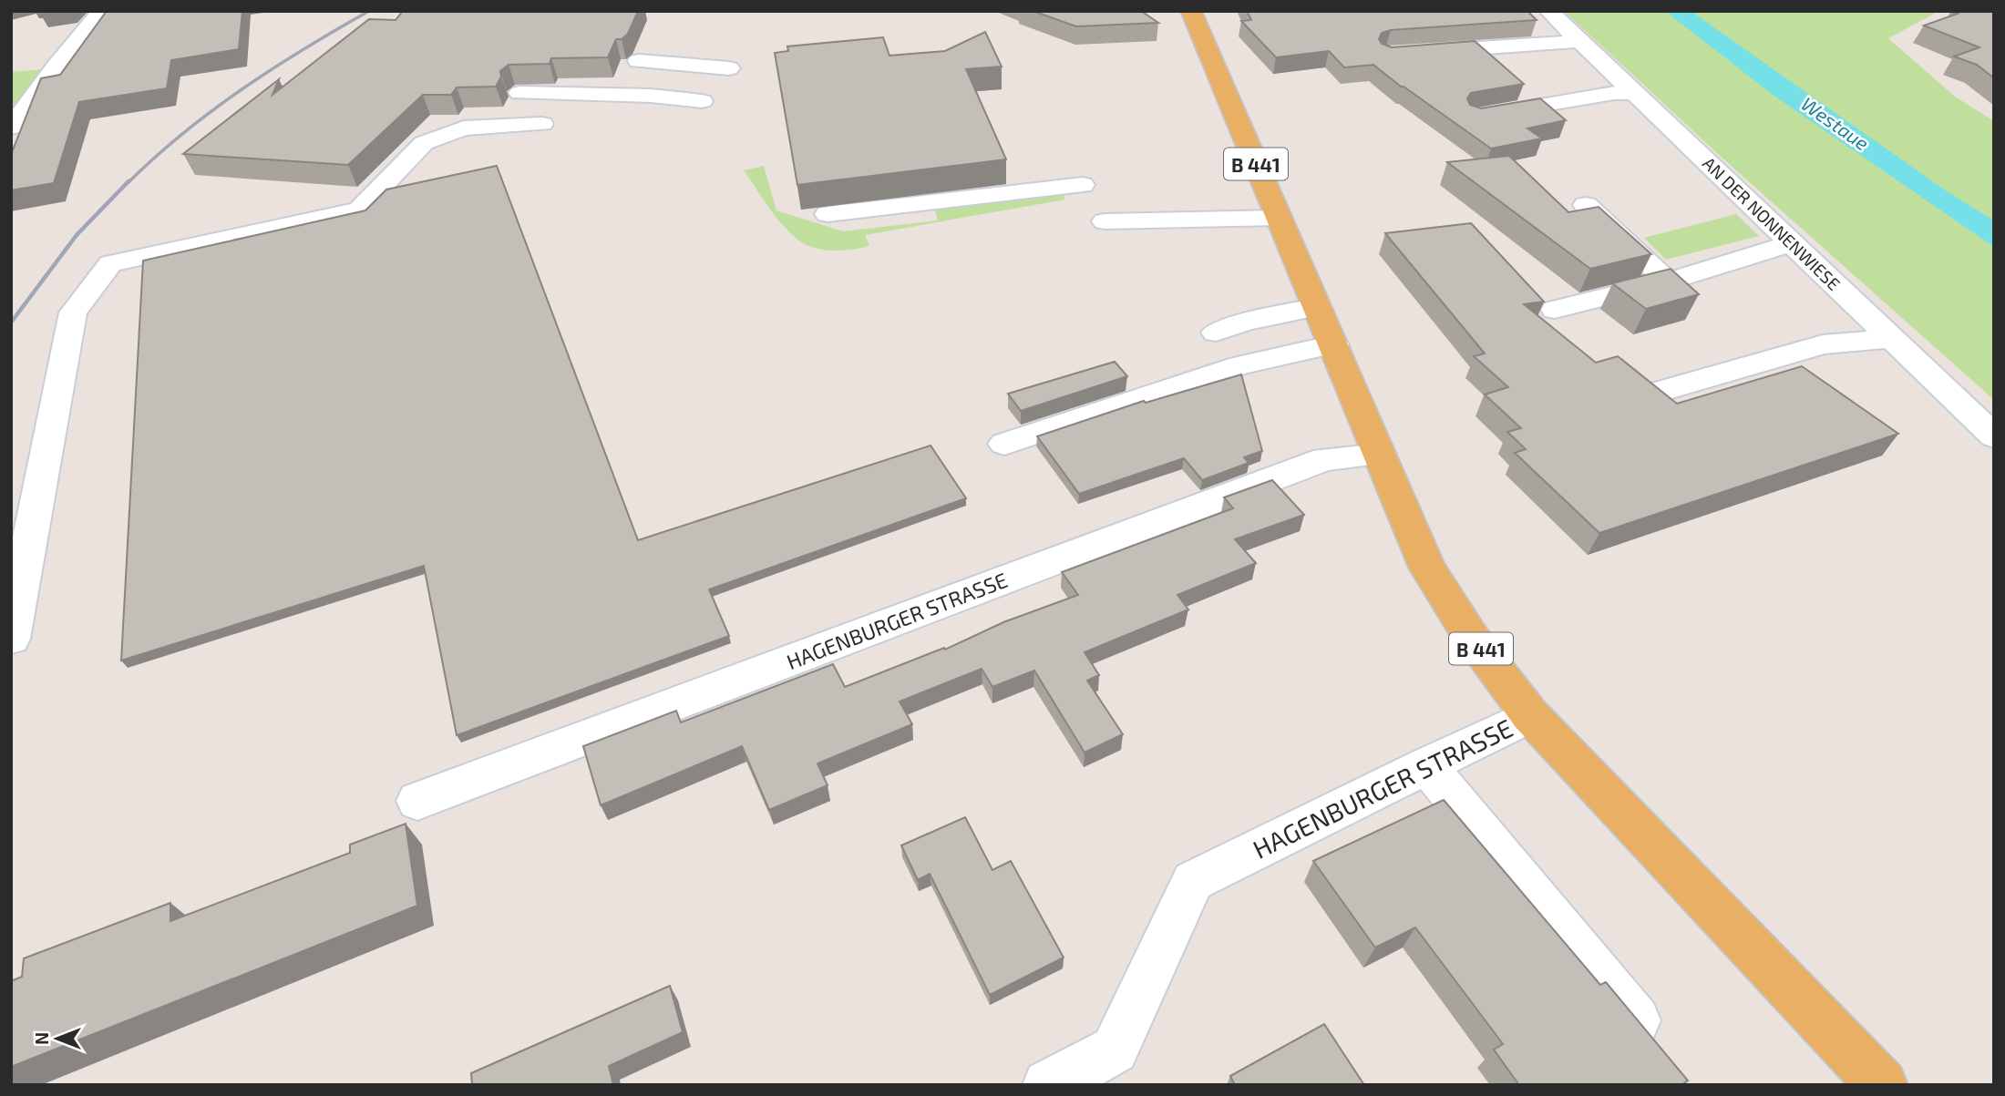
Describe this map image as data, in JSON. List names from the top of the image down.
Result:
{
  "streets": {
    "main road": ["B 441", "HAGENBURGER STRASSE"],
    "street": ["AN DER NONNENWIESE"]
  },
  "water": ["Westaue"],
  "north": "left"
}
